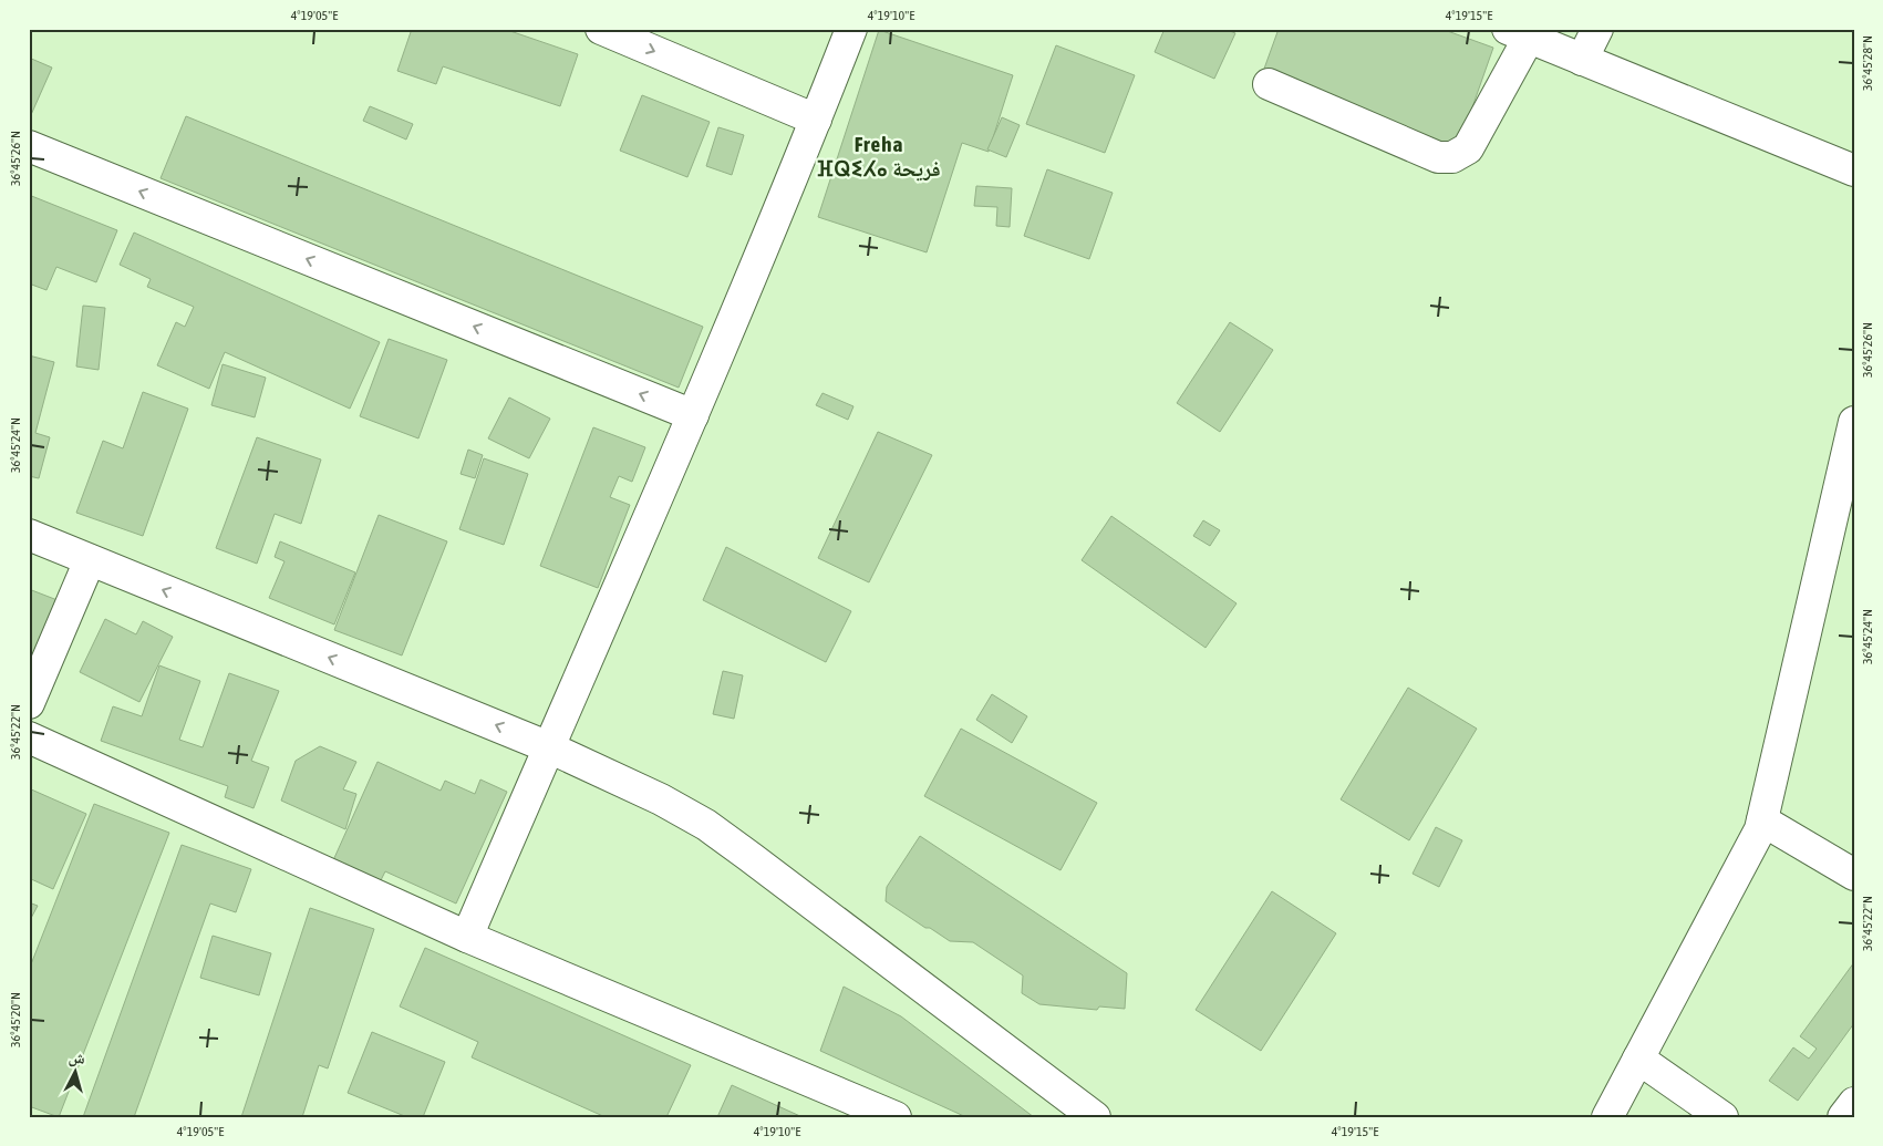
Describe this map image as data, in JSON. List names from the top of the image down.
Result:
{
  "districts": ["Freha ⴼⵕⵉⵃⴰ فريحة"],
  "north": "top",
  "coordinates": [
    "4°19'05\"E",
    "4°19'10\"E",
    "4°19'15\"E",
    "36°45'28\"N",
    "36°45'26\"N",
    "36°45'24\"N",
    "36°45'22\"N",
    "36°45'20\"N"
  ]
}
